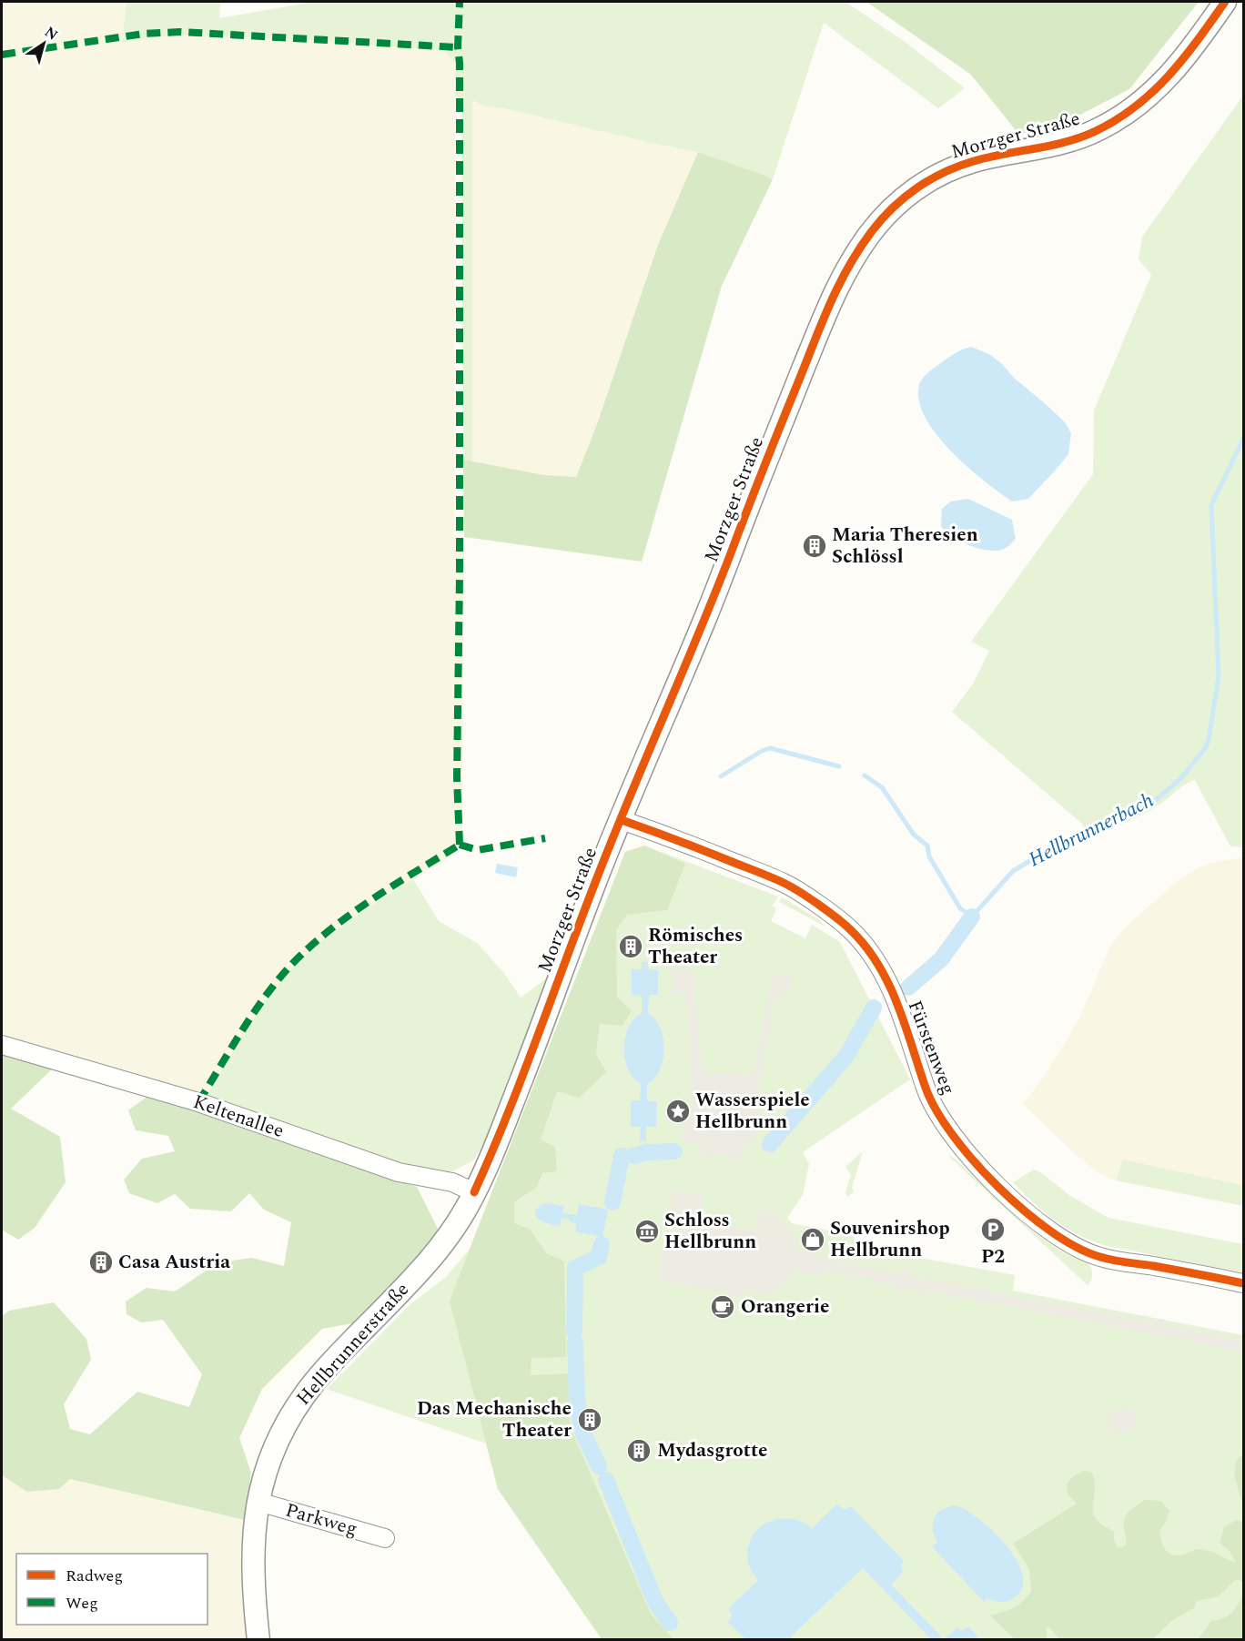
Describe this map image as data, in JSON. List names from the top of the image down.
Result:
{
  "streets": {
    "street": [
      "Morzger Straße",
      "Fürstenweg",
      "Keltenallee",
      "Hellbrunnerstraße",
      "Parkweg"
    ]
  },
  "crossings": [
    ["Morzger Straße", "Fürstenweg"],
    ["Morzger Straße", "Keltenallee"],
    ["Morzger Straße", "Hellbrunnerstraße"],
    ["Keltenallee", "Hellbrunnerstraße"],
    ["Hellbrunnerstraße", "Parkweg"]
  ],
  "water": ["Hellbrunnerbach"],
  "places": {
    "building": [
      "Maria Theresien Schlössl",
      "Römisches Theater",
      "Casa Austria",
      "Das Mechanische Theater",
      "Mydasgrotte"
    ],
    "place": ["Wasserspiele Hellbrunn"],
    "parking": ["P2"],
    "museum": ["Schloss Hellbrunn"],
    "shop": ["Souvenirshop Hellbrunn"],
    "cafe": ["Orangerie"]
  },
  "legend": ["Radweg", "Weg"],
  "north": "top right"
}
